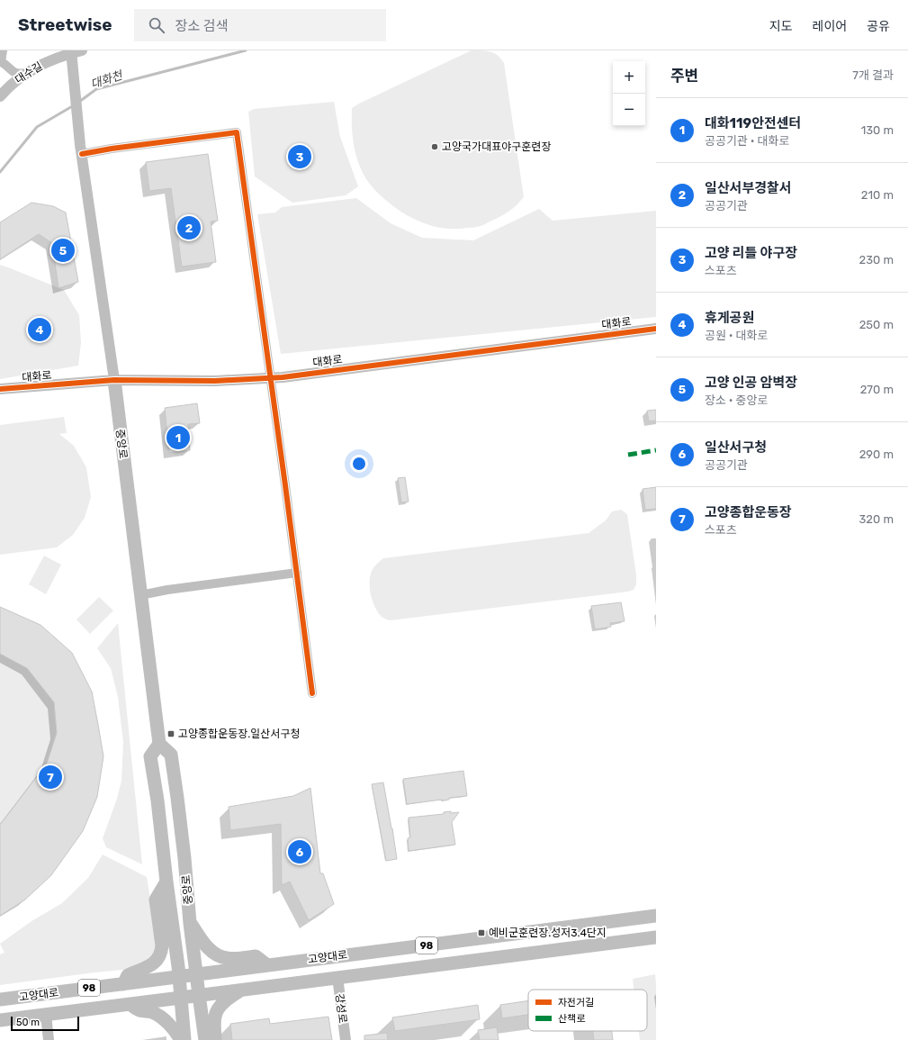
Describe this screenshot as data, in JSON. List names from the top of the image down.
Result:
{
  "streets": {
    "main road": ["중앙로", "98", "고양대로"],
    "street": ["대수길", "대화로", "강성로"]
  },
  "crossings": [
    ["대수길", "중앙로"],
    ["대화로", "중앙로"],
    ["중앙로", "고양대로"],
    ["고양대로", "강성로"]
  ],
  "water": ["대화천"],
  "places": {
    "other": ["고양국가대표야구훈련장"],
    "transit": ["고양종합운동장.일산서구청", "예비군훈련장.성저3.4단지"]
  },
  "legend": ["자전거길", "산책로"],
  "scale_bar": "50 m",
  "page": {
    "header": "Streetwise",
    "search": "장소 검색",
    "nav": ["지도", "레이어", "공유"],
    "heading": ["주변", "7개 결과"],
    "map_buttons": ["+", "−"],
    "list": [
      {
        "mark": "1",
        "name": "대화119안전센터",
        "note": "공공기관 · 대화로",
        "value": "130 m"
      },
      {
        "mark": "2",
        "name": "일산서부경찰서",
        "note": "공공기관",
        "value": "210 m"
      },
      {
        "mark": "3",
        "name": "고양 리틀 야구장",
        "note": "스포츠",
        "value": "230 m"
      },
      {
        "mark": "4",
        "name": "휴게공원",
        "note": "공원 · 대화로",
        "value": "250 m"
      },
      {
        "mark": "5",
        "name": "고양 인공 암벽장",
        "note": "장소 · 중앙로",
        "value": "270 m"
      },
      {
        "mark": "6",
        "name": "일산서구청",
        "note": "공공기관",
        "value": "290 m"
      },
      {
        "mark": "7",
        "name": "고양종합운동장",
        "note": "스포츠",
        "value": "320 m"
      }
    ],
    "pins": [
      "3",
      "2",
      "5",
      "4",
      "1",
      "7",
      "6"
    ],
    "scale": "50 m"
  }
}
